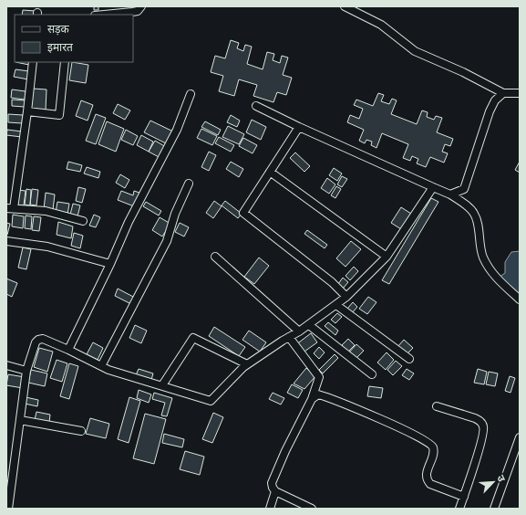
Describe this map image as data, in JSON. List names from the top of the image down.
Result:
{
  "legend": ["सड़क", "इमारत"],
  "north": "top right"
}
